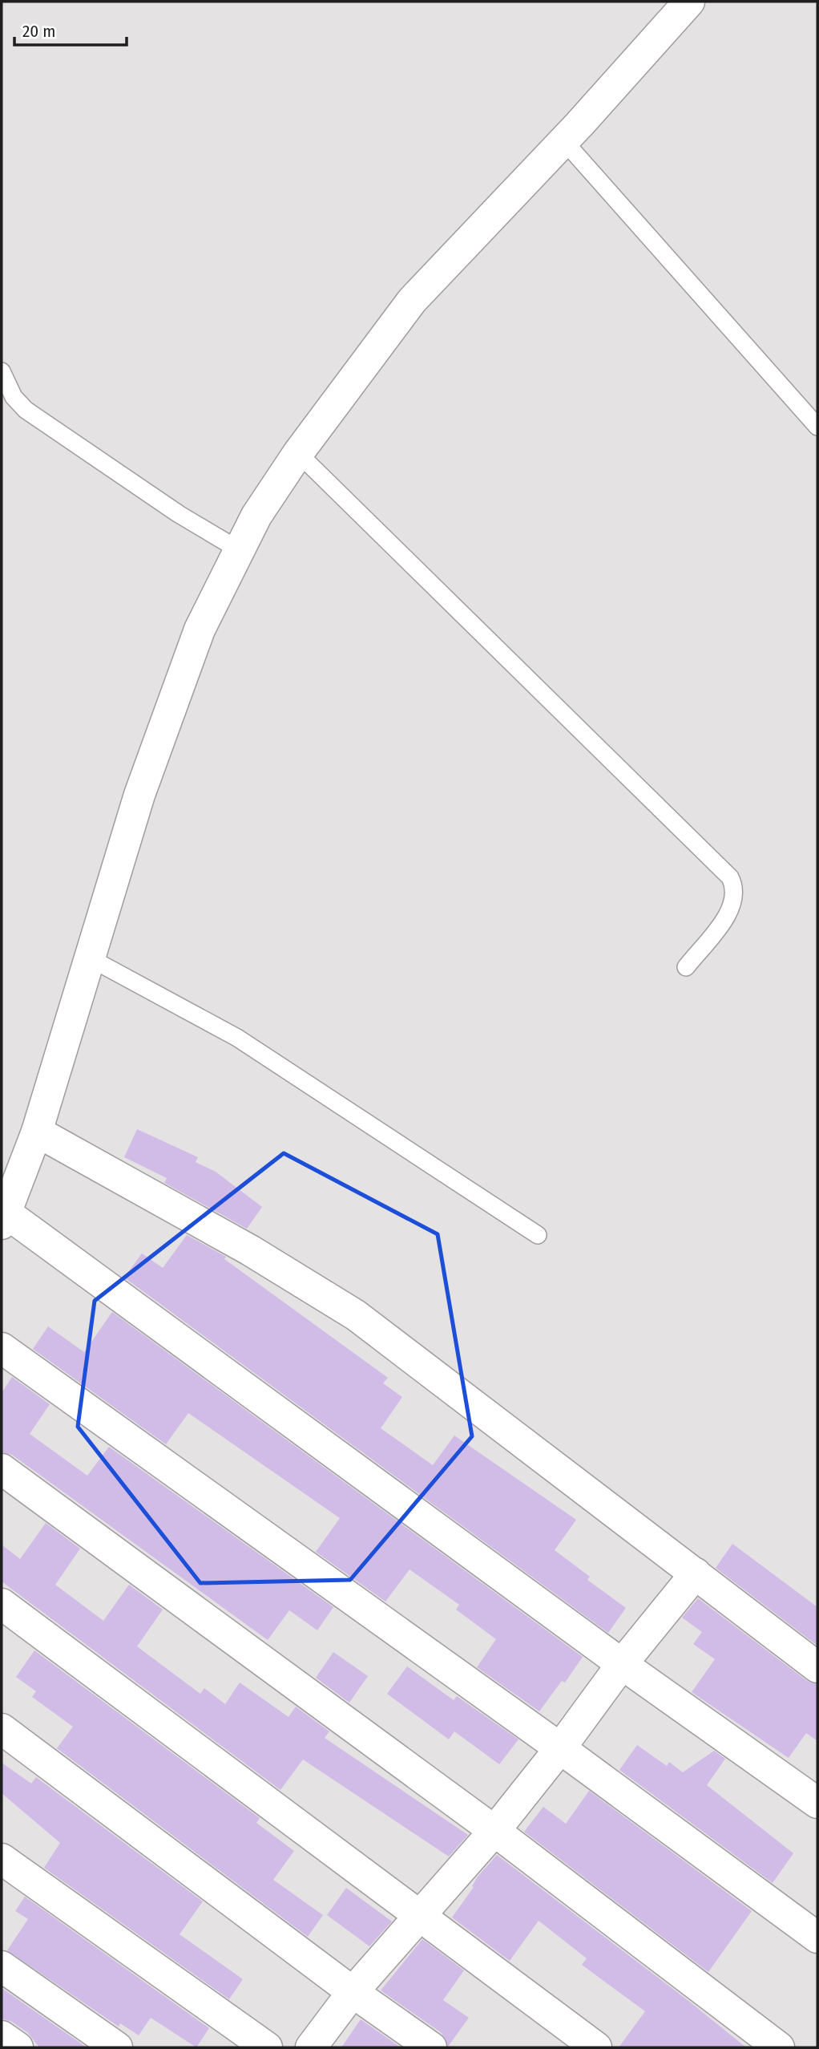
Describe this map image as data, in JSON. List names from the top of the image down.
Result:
{
  "scale_bar": "20 m"
}
